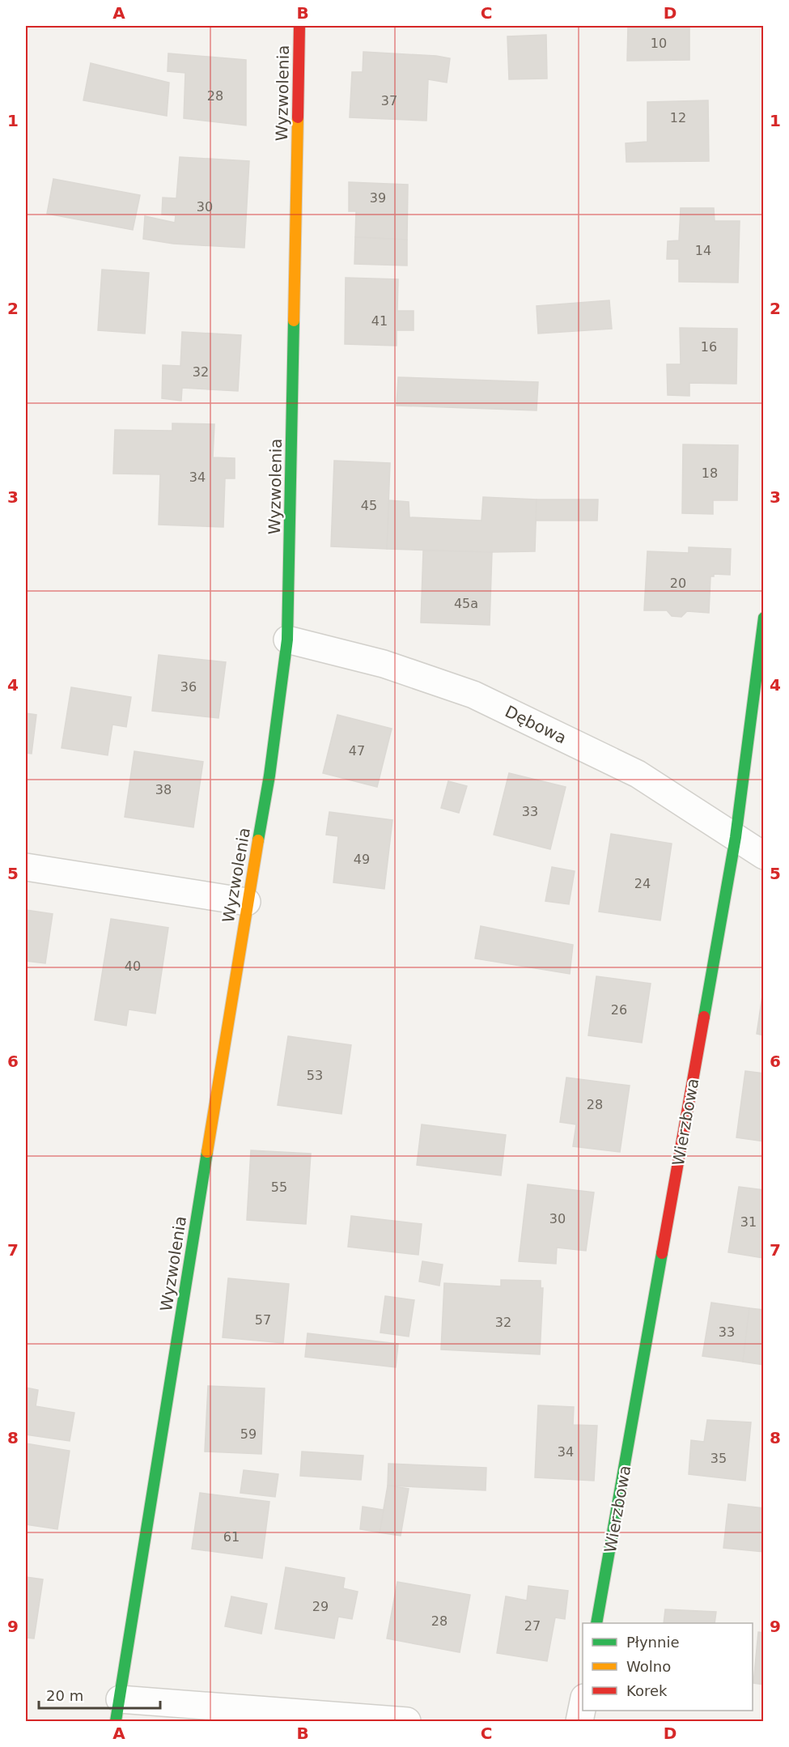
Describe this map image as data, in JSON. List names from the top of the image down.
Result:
{
  "streets": {
    "street": ["Wyzwolenia", "Dębowa", "Wierzbowa"]
  },
  "crossings": [
    ["Wyzwolenia", "Dębowa"],
    ["Dębowa", "Wierzbowa"]
  ],
  "house_numbers": [
    "10",
    "28",
    "37",
    "12",
    "39",
    "30",
    "14",
    "41",
    "16",
    "32",
    "18",
    "34",
    "45",
    "20",
    "45a",
    "36",
    "47",
    "38",
    "33",
    "49",
    "24",
    "40",
    "26",
    "53",
    "28",
    "55",
    "30",
    "31",
    "57",
    "32",
    "33",
    "59",
    "34",
    "35",
    "61",
    "29",
    "28",
    "27"
  ],
  "legend": ["Płynnie", "Wolno", "Korek"],
  "scale_bar": "20 m",
  "grid": {
    "columns": [
      "A",
      "B",
      "C",
      "D"
    ],
    "rows": [
      "1",
      "2",
      "3",
      "4",
      "5",
      "6",
      "7",
      "8",
      "9"
    ]
  }
}
